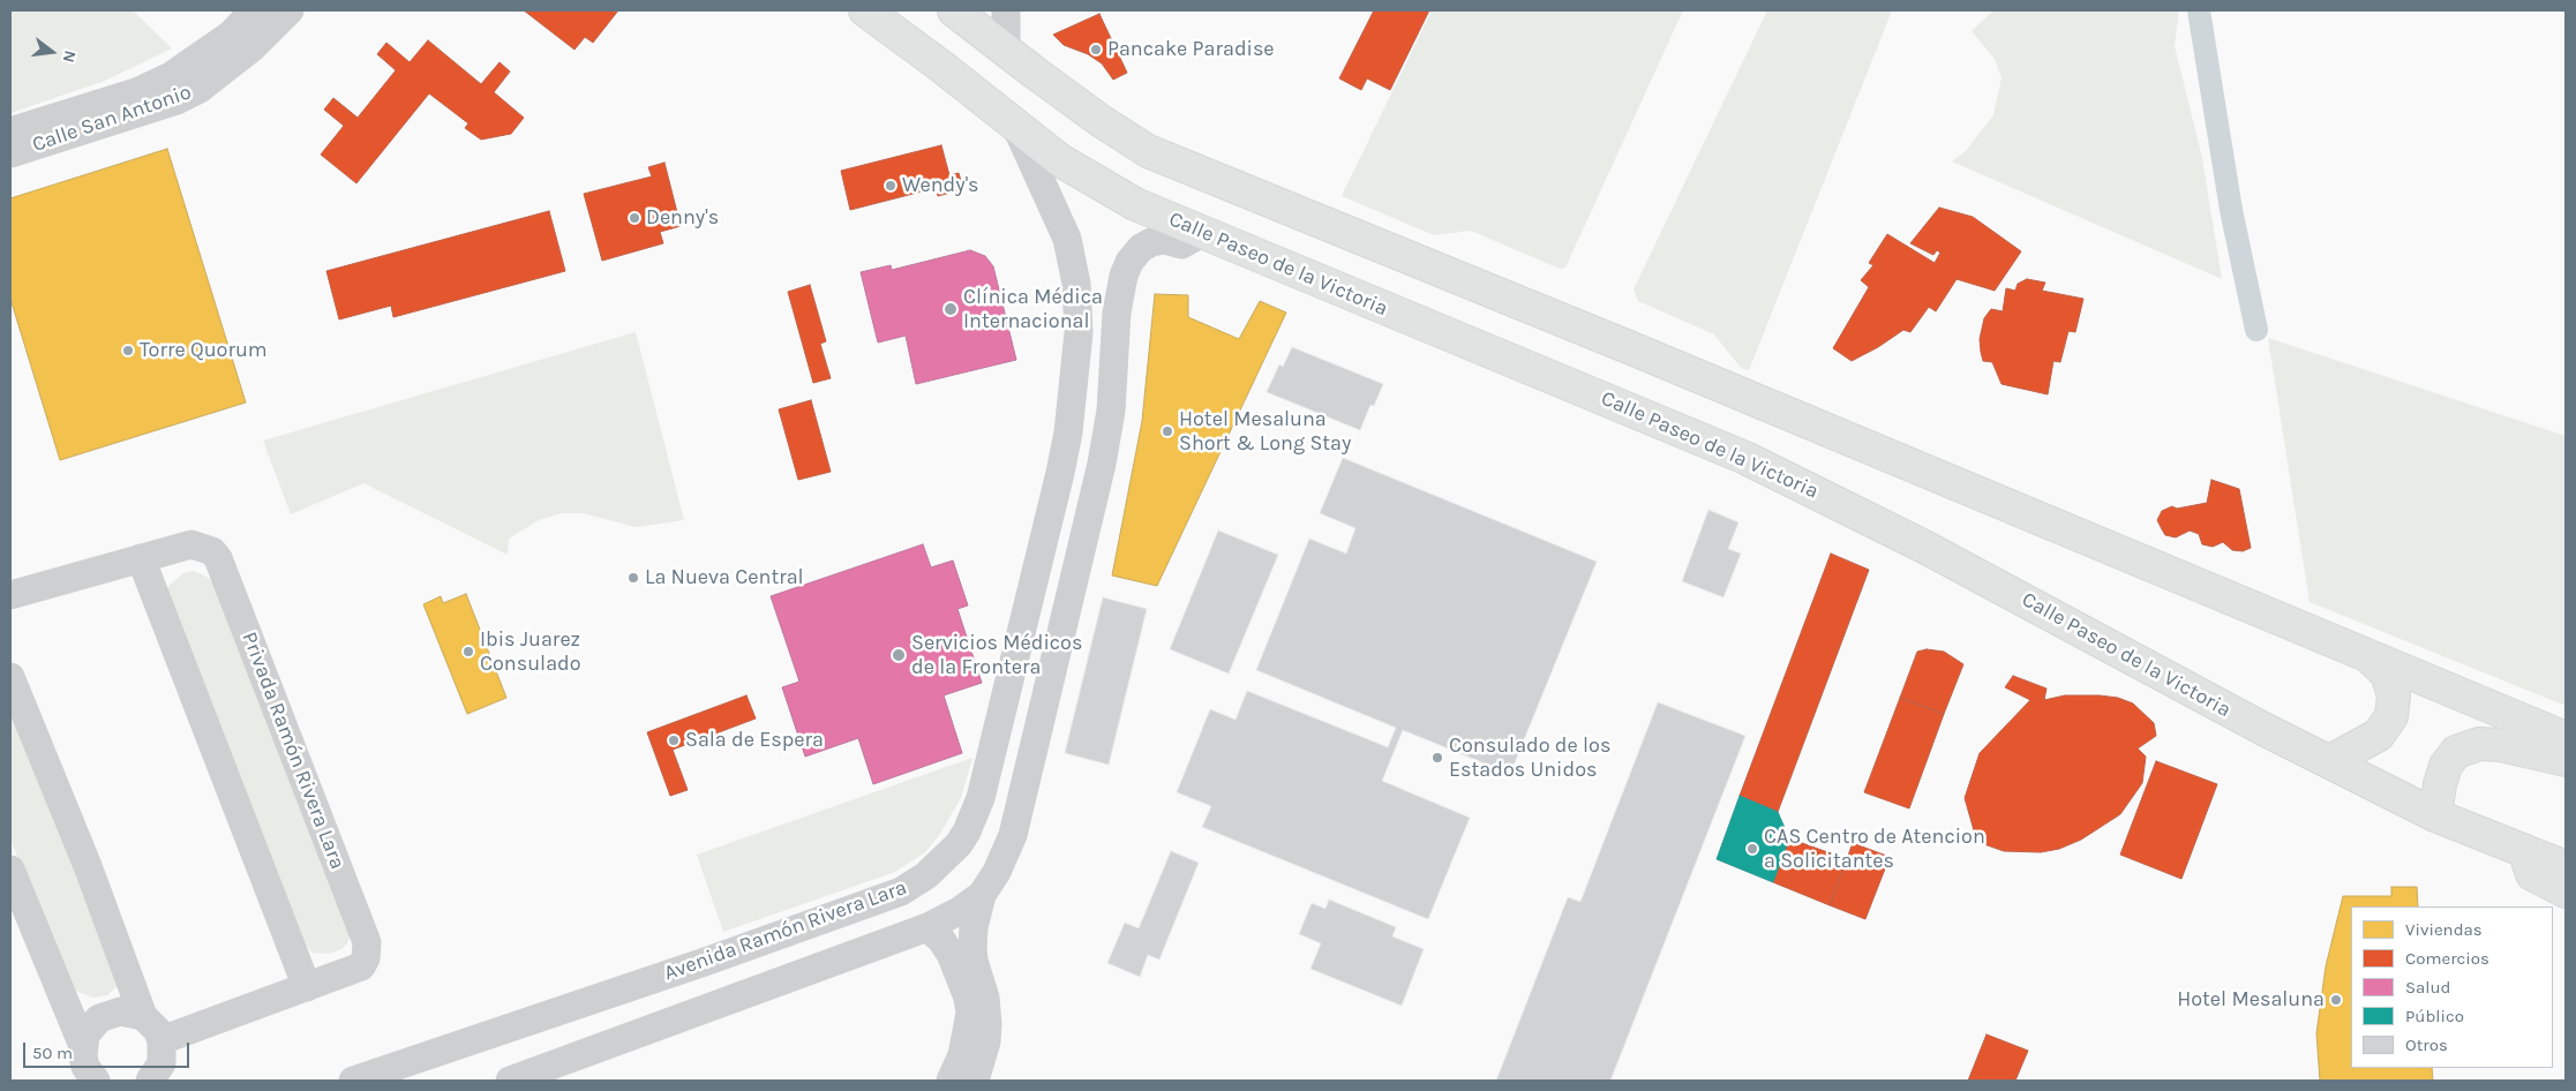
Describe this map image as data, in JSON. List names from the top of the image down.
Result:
{
  "streets": {
    "main road": ["Calle Paseo de la Victoria"],
    "street": ["Calle San Antonio", "Privada Ramón Rivera Lara", "Avenida Ramón Rivera Lara"]
  },
  "crossings": [
    ["Calle Paseo de la Victoria", "Avenida Ramón Rivera Lara"]
  ],
  "places": [
    "Pancake Paradise",
    "Wendy's",
    "Denny's",
    "Clínica Médica Internacional",
    "Torre Quorum",
    "Hotel Mesaluna Short & Long Stay",
    "La Nueva Central",
    "Ibis Juarez Consulado",
    "Servicios Médicos de la Frontera",
    "Sala de Espera",
    "Consulado de los Estados Unidos",
    "CAS Centro de Atencion a Solicitantes",
    "Hotel Mesaluna"
  ],
  "legend": [
    "Viviendas",
    "Comercios",
    "Salud",
    "Público",
    "Otros"
  ],
  "scale_bar": "50 m",
  "north": "right"
}
